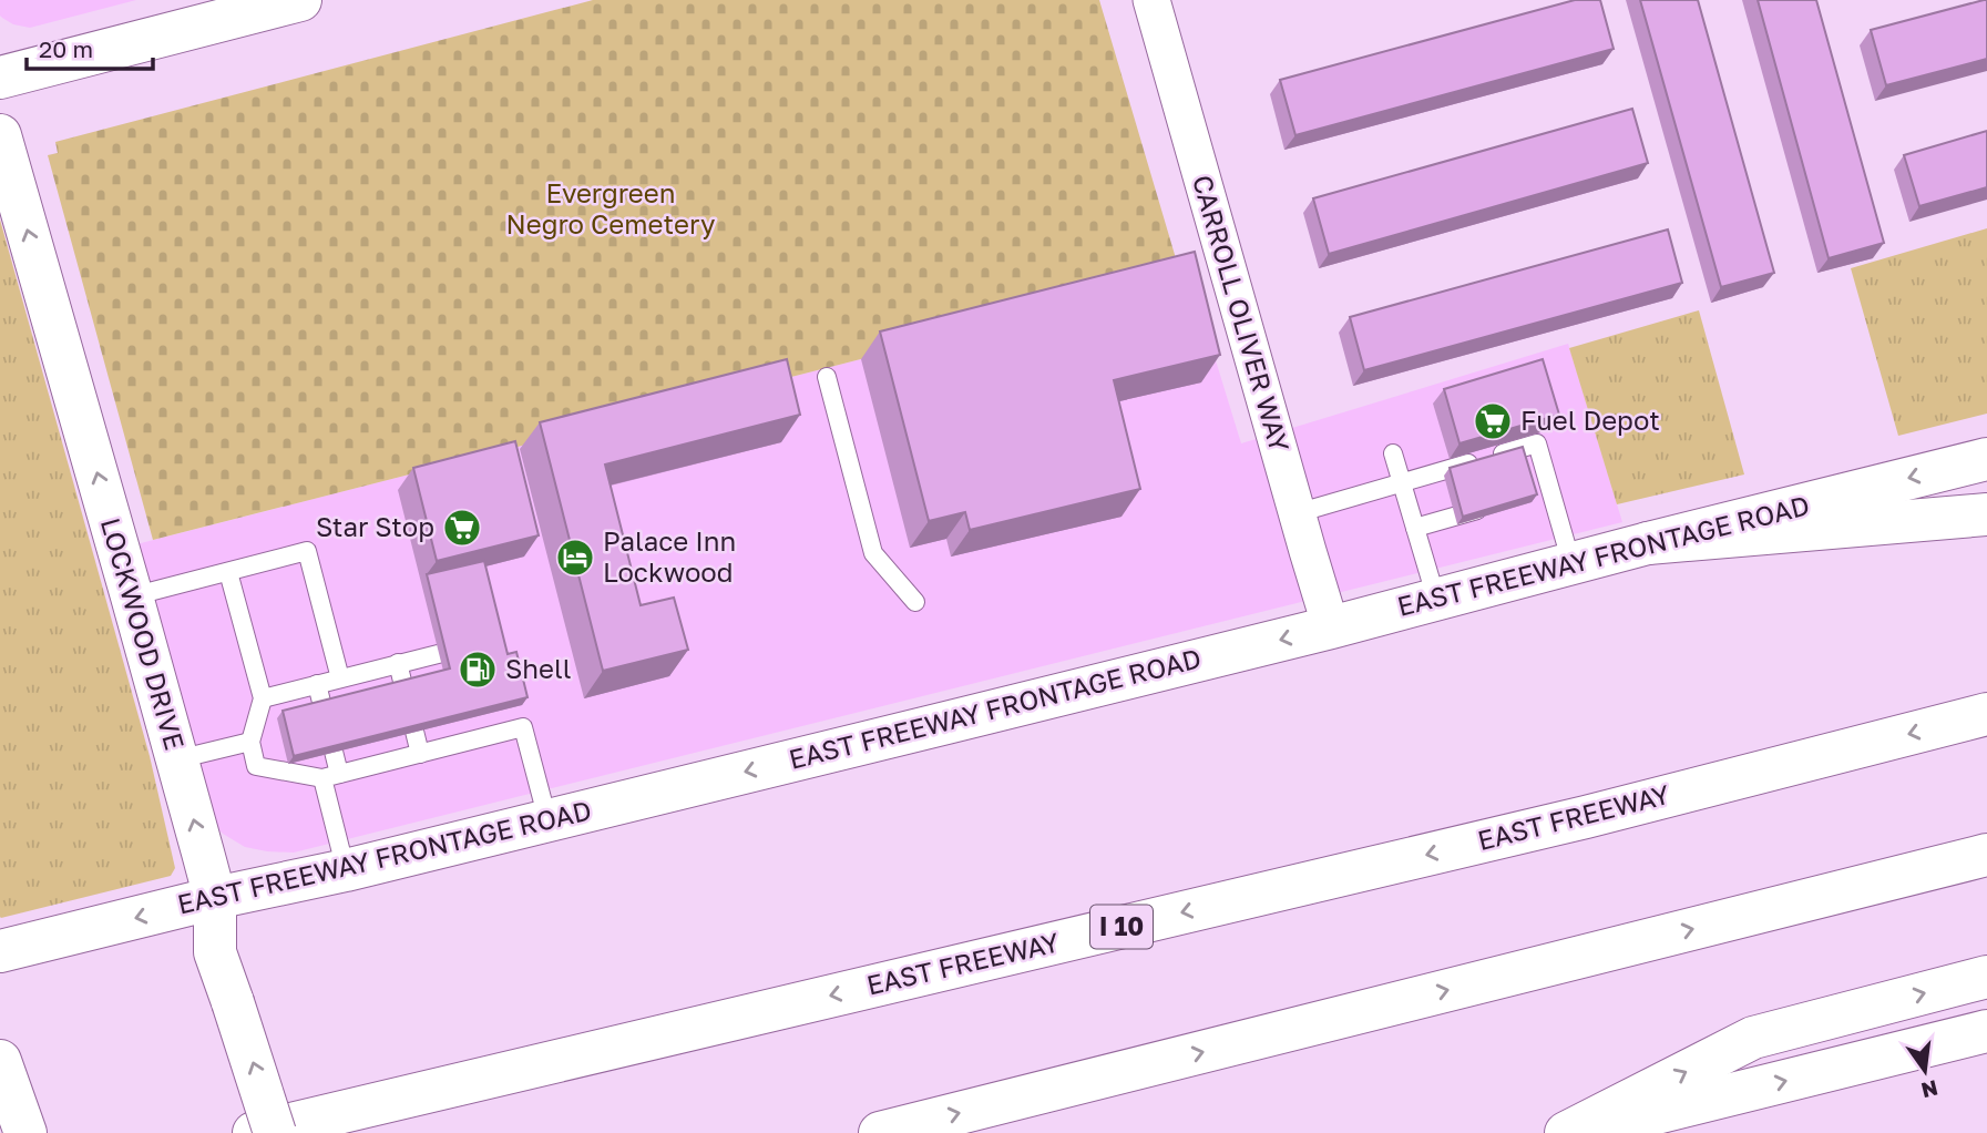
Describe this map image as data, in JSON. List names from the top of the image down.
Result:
{
  "streets": {
    "main road": [
      "EAST FREEWAY FRONTAGE ROAD",
      "LOCKWOOD DRIVE",
      "EAST FREEWAY",
      "I 10"
    ],
    "street": ["CARROLL OLIVER WAY"]
  },
  "crossings": [
    ["CARROLL OLIVER WAY", "EAST FREEWAY FRONTAGE ROAD"],
    ["EAST FREEWAY FRONTAGE ROAD", "LOCKWOOD DRIVE"]
  ],
  "one_way": ["LOCKWOOD DRIVE"],
  "parks": ["Evergreen Negro Cemetery"],
  "places": {
    "supermarket": ["Fuel Depot", "Star Stop"],
    "hotel": ["Palace Inn Lockwood"],
    "fuel station": ["Shell"]
  },
  "scale_bar": "20 m",
  "north": "bottom"
}
